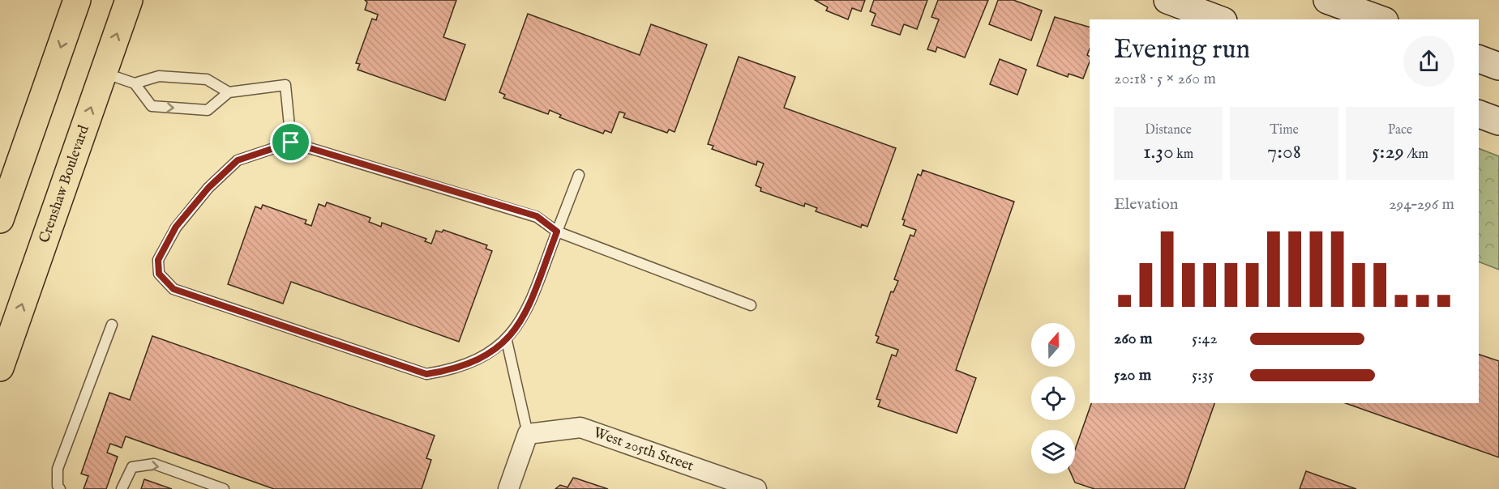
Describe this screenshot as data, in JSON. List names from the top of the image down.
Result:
{
  "streets": {
    "main road": ["Crenshaw Boulevard"],
    "street": ["West 205th Street"]
  },
  "north": "top",
  "page": {
    "heading": ["Evening run", "20:18 · 5 × 260 m"],
    "stats": [
      ["Distance", "1.30 km"],
      ["Time", "7:08"],
      ["Pace", "5:29 /km"]
    ],
    "chart": ["Elevation", "294–296 m"],
    "list": [
      {
        "name": "260 m",
        "note": "5:42"
      },
      {
        "name": "520 m",
        "note": "5:35"
      }
    ]
  }
}
